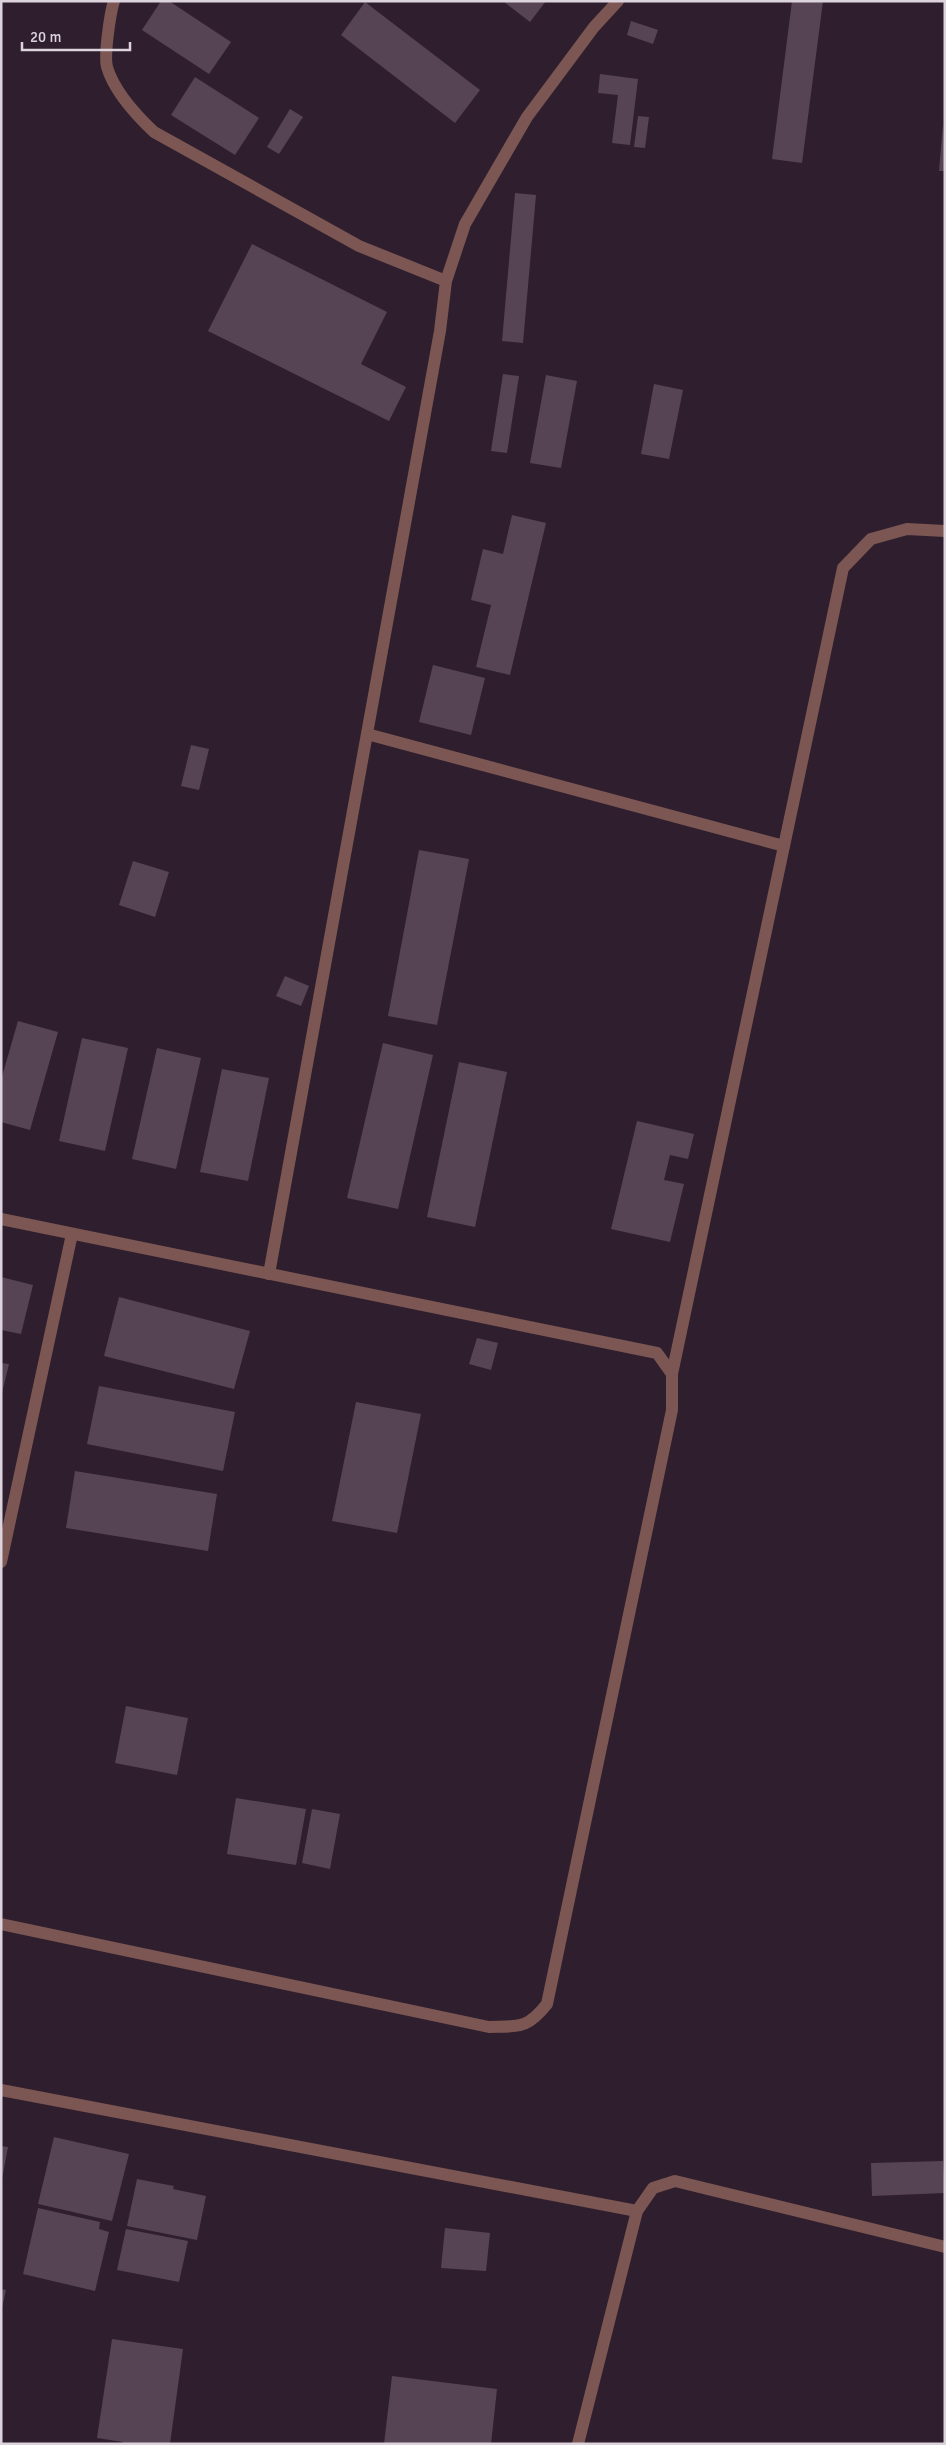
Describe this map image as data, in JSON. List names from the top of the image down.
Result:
{
  "scale_bar": "20 m"
}
